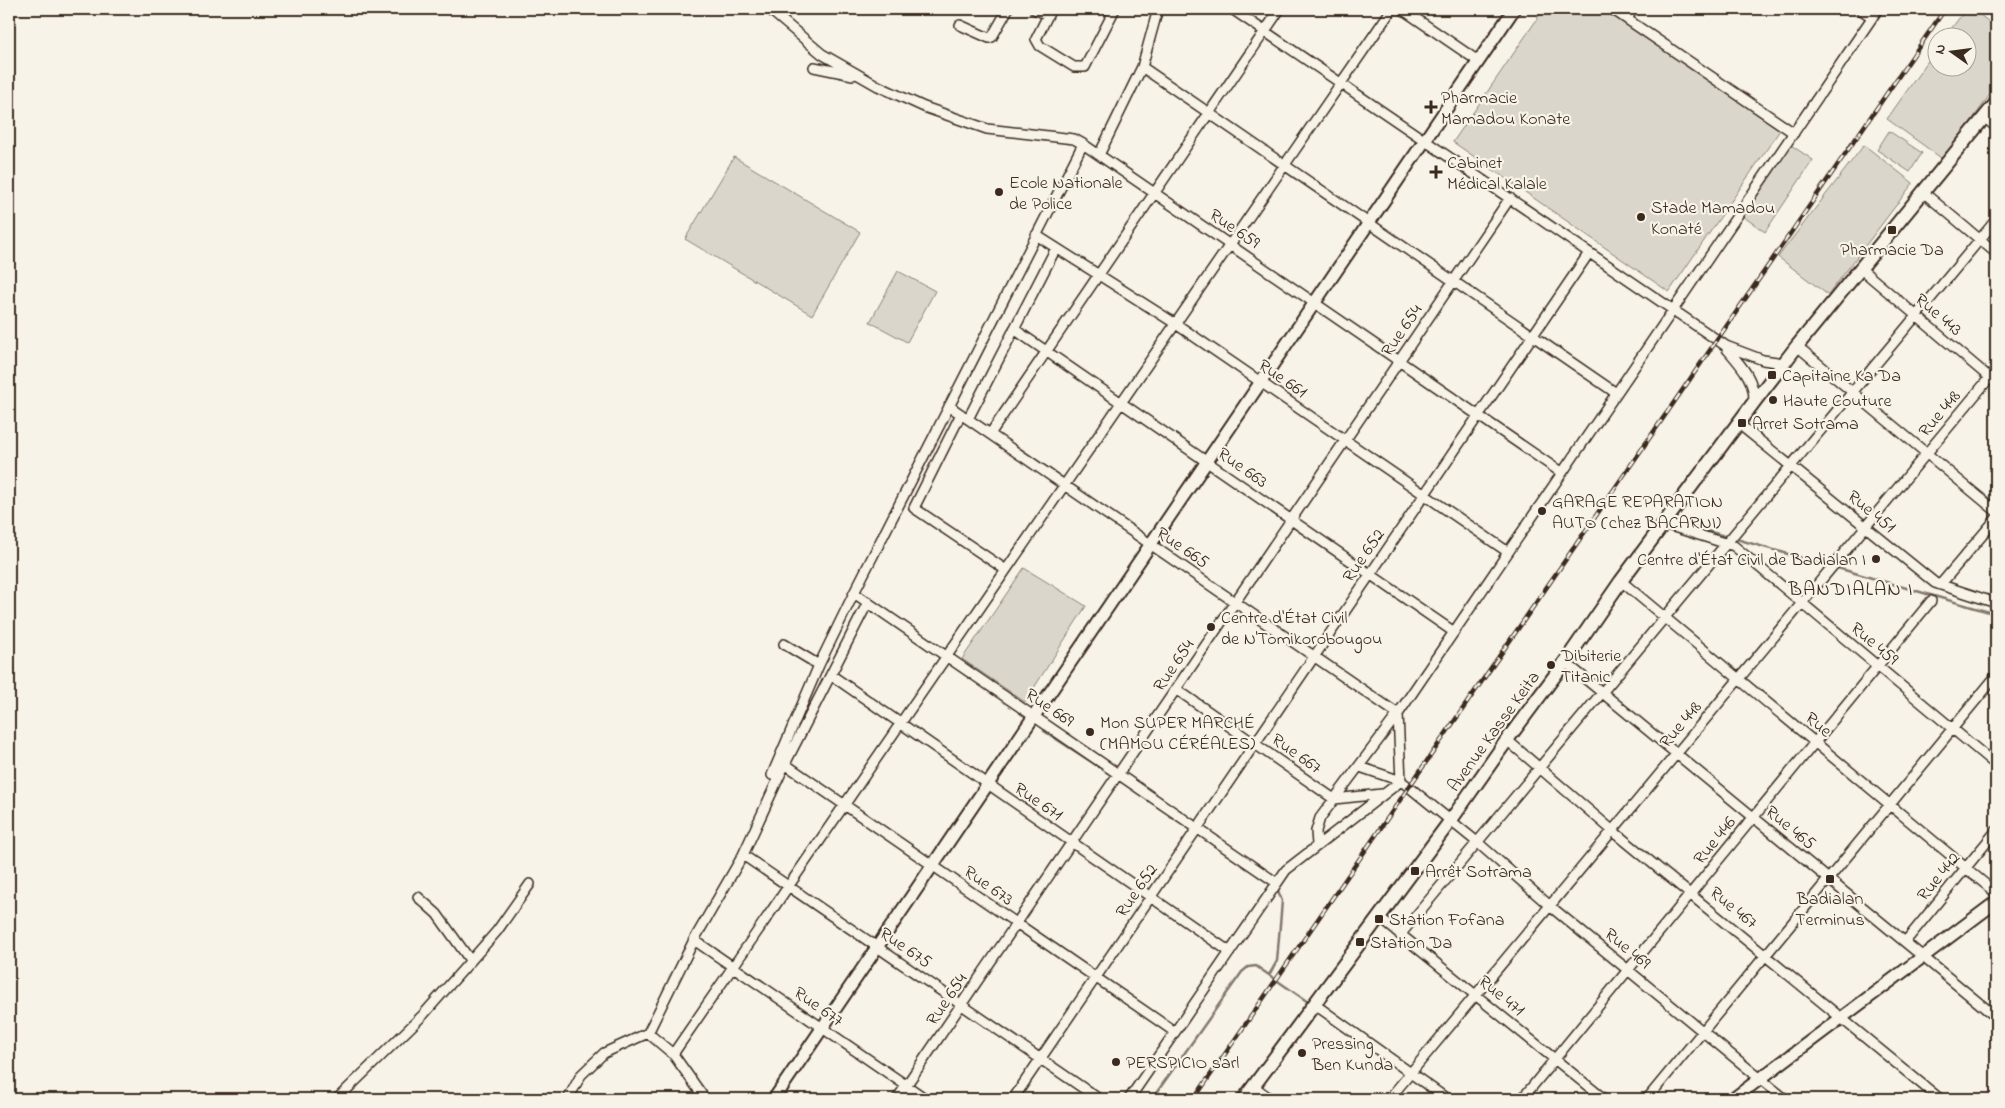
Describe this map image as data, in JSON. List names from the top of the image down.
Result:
{
  "streets": {
    "main road": ["Avenue Kasse Keita"],
    "street": [
      "Rue 659",
      "Rue 443",
      "Rue 654",
      "Rue 661",
      "Rue 448",
      "Rue 663",
      "Rue 451",
      "Rue 665",
      "Rue 652",
      "Rue 459",
      "Rue 669",
      "Rue",
      "Rue 667",
      "Rue 671",
      "Rue 465",
      "Rue 446",
      "Rue 442",
      "Rue 673",
      "Rue 467",
      "Rue 675",
      "Rue 469",
      "Rue 471",
      "Rue 677"
    ]
  },
  "crossings": [
    ["Rue 659", "Rue 654"],
    ["Rue 659", "Rue 652"],
    ["Rue 443", "Rue 448"],
    ["Rue 443", "Avenue Kasse Keita"],
    ["Rue 654", "Rue 661"],
    ["Rue 654", "Rue 663"],
    ["Rue 654", "Rue 665"],
    ["Rue 654", "Rue 669"],
    ["Rue 654", "Rue 667"],
    ["Rue 654", "Rue 671"],
    ["Rue 654", "Rue 673"],
    ["Rue 654", "Rue 675"],
    ["Rue 654", "Rue 677"],
    ["Rue 661", "Rue 652"],
    ["Rue 448", "Rue 451"],
    ["Rue 448", "Rue 459"],
    ["Rue 448", "Rue"],
    ["Rue 448", "Rue 465"],
    ["Rue 448", "Rue 467"],
    ["Rue 448", "Rue 469"],
    ["Rue 448", "Rue 471"],
    ["Rue 663", "Rue 652"],
    ["Rue 451", "Avenue Kasse Keita"],
    ["Rue 665", "Rue 652"],
    ["Rue 652", "Rue 669"],
    ["Rue 652", "Rue 667"],
    ["Rue 652", "Rue 671"],
    ["Rue 652", "Rue 673"],
    ["Rue 652", "Rue 675"],
    ["Rue 459", "Rue 446"],
    ["Rue", "Avenue Kasse Keita"],
    ["Rue", "Rue 446"],
    ["Rue", "Rue 442"],
    ["Avenue Kasse Keita", "Rue 465"],
    ["Avenue Kasse Keita", "Rue 467"],
    ["Avenue Kasse Keita", "Rue 469"],
    ["Avenue Kasse Keita", "Rue 471"],
    ["Rue 465", "Rue 446"],
    ["Rue 465", "Rue 442"],
    ["Rue 446", "Rue 467"],
    ["Rue 446", "Rue 469"],
    ["Rue 446", "Rue 471"]
  ],
  "districts": ["BANDIALAN I"],
  "places": {
    "health": ["Pharmacie Mamadou Konate", "Cabinet Médical Kalale"],
    "other": [
      "Ecole Nationale de Police",
      "Stade Mamadou Konaté",
      "Haute Couture",
      "GARAGE REPARATION AUTO (chez BACARNI)",
      "Centre d'État Civil de Badialan I",
      "Centre d'État Civil de N'Tomikorobougou",
      "Dibiterie Titanic",
      "Mon SUPER MARCHÉ (MAMOU CÉRÉALES)",
      "Pressing Ben Kunda",
      "PERSPICIO sarl"
    ],
    "transit": [
      "Pharmacie Da",
      "Capitaine Ka Da",
      "Arret Sotrama",
      "Arrêt Sotrama",
      "Badialan Terminus",
      "Station Fofana",
      "Station Da"
    ]
  },
  "north": "left"
}
